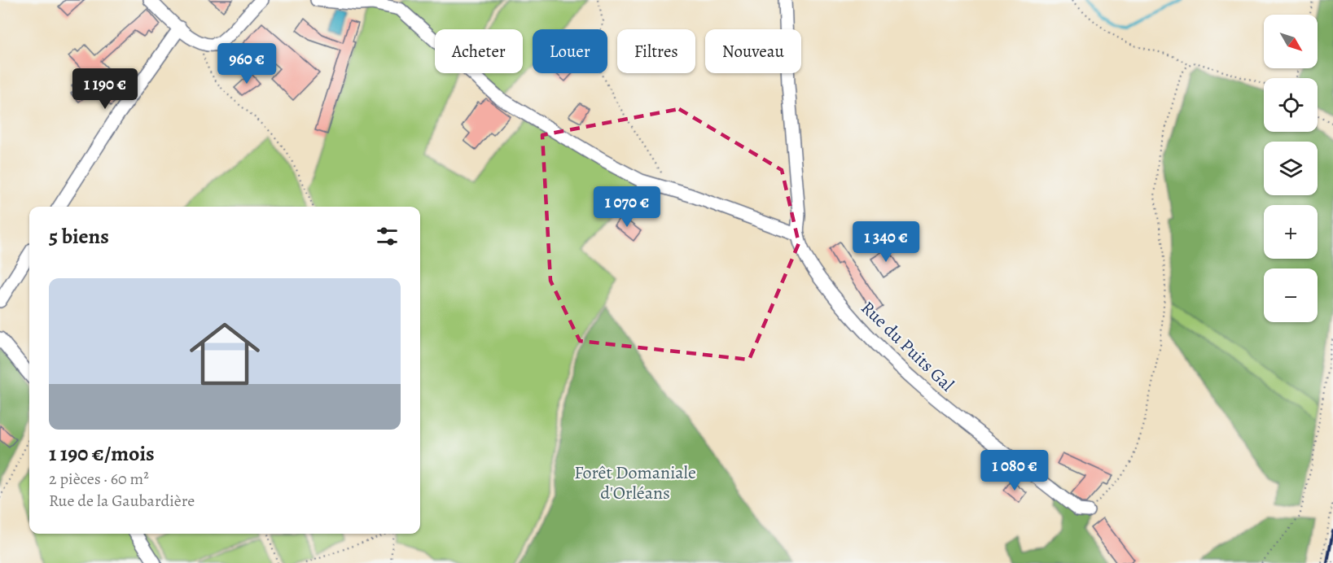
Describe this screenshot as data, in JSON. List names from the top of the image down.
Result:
{
  "streets": {
    "street": ["Rue du Puits Gal"]
  },
  "parks": ["Forêt Domaniale d'Orléans"],
  "north": "bottom right",
  "page": {
    "map_buttons": ["+", "−"],
    "chip": [
      "Acheter",
      "Louer",
      "Filtres",
      "Nouveau"
    ],
    "price": [
      "960 €",
      "1 190 €",
      "1 070 €",
      "1 340 €",
      "1 080 €"
    ],
    "heading": "5 biens",
    "list": [
      {
        "name": "1 190 €/mois",
        "note": "2 pièces · 60 m² · Rue de la Gaubardière"
      }
    ]
  }
}
